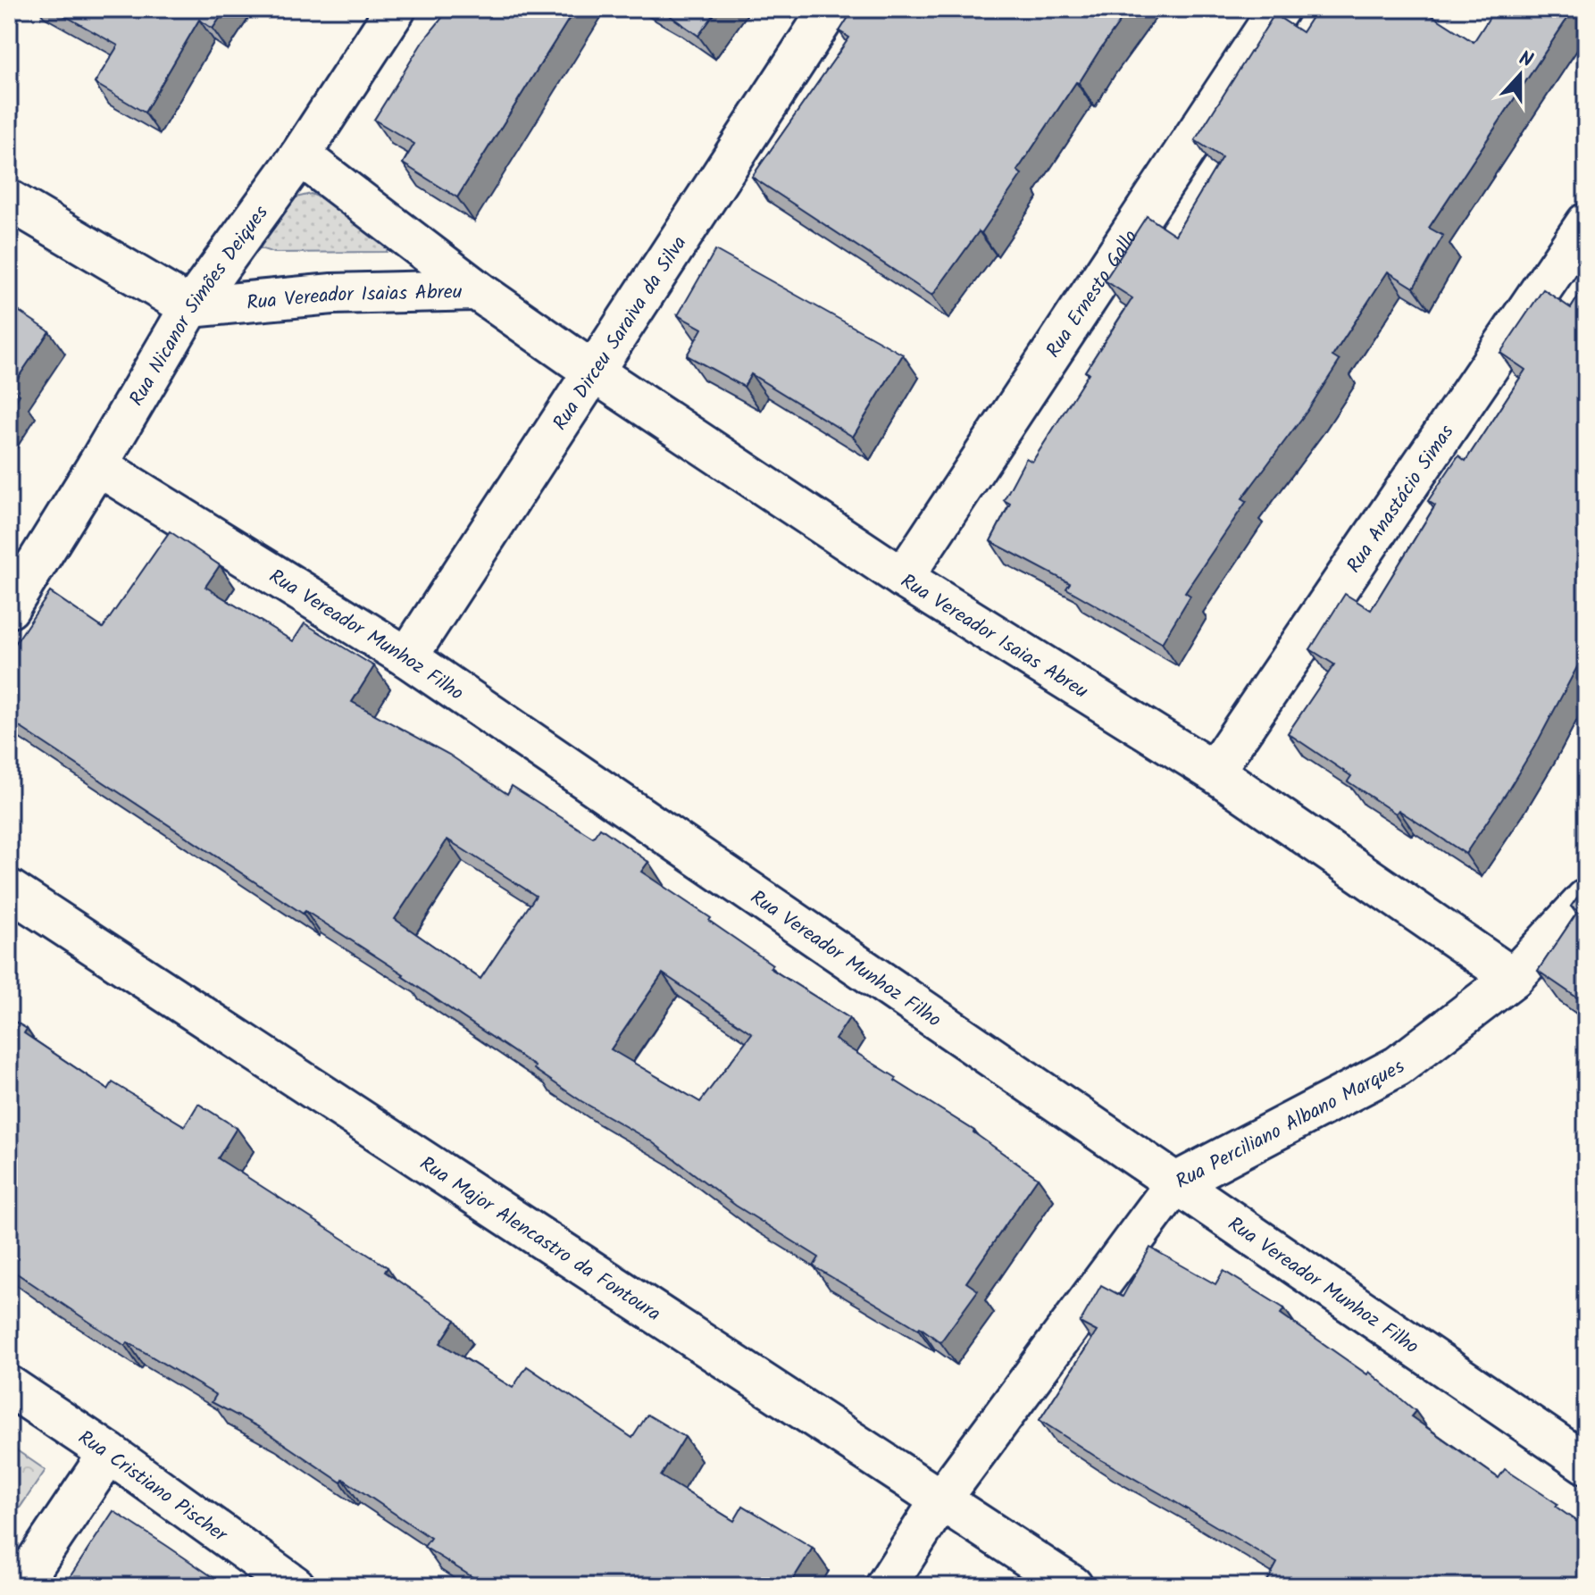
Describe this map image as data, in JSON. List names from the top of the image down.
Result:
{
  "streets": {
    "street": [
      "Rua Ernesto Gallo",
      "Rua Vereador Isaias Abreu",
      "Rua Nicanor Simões Deiques",
      "Rua Dirceu Saraiva da Silva",
      "Rua Anastácio Simas",
      "Rua Vereador Munhoz Filho",
      "Rua Perciliano Albano Marques",
      "Rua Major Alencastro da Fontoura",
      "Rua Cristiano Pischer"
    ]
  },
  "crossings": [
    ["Rua Ernesto Gallo", "Rua Vereador Isaias Abreu"],
    ["Rua Vereador Isaias Abreu", "Rua Nicanor Simões Deiques"],
    ["Rua Vereador Isaias Abreu", "Rua Dirceu Saraiva da Silva"],
    ["Rua Vereador Isaias Abreu", "Rua Anastácio Simas"],
    ["Rua Vereador Isaias Abreu", "Rua Perciliano Albano Marques"],
    ["Rua Nicanor Simões Deiques", "Rua Vereador Munhoz Filho"],
    ["Rua Dirceu Saraiva da Silva", "Rua Vereador Munhoz Filho"],
    ["Rua Vereador Munhoz Filho", "Rua Perciliano Albano Marques"],
    ["Rua Perciliano Albano Marques", "Rua Major Alencastro da Fontoura"]
  ],
  "north": "top"
}
